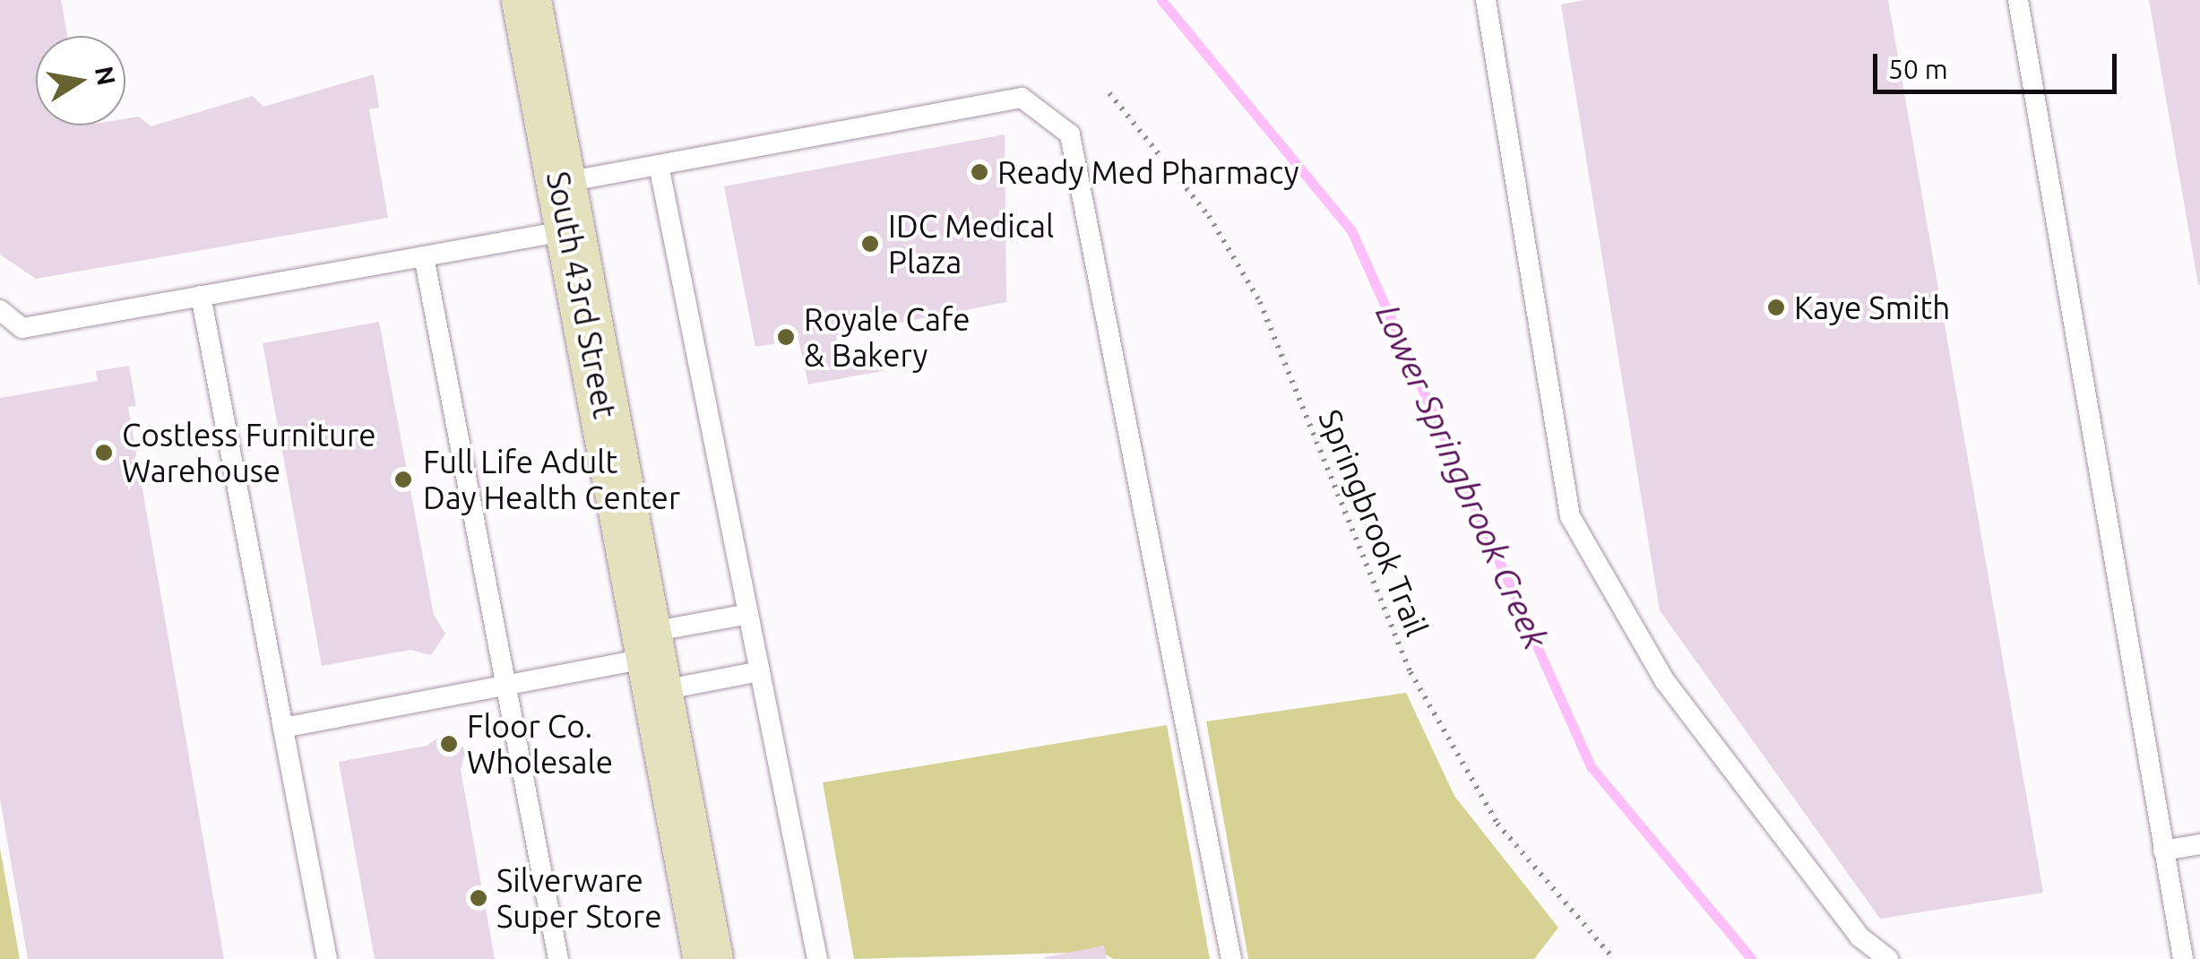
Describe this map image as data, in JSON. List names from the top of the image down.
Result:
{
  "streets": {
    "main road": ["South 43rd Street"],
    "path": ["Springbrook Trail"]
  },
  "water": ["Lower Springbrook Creek"],
  "places": [
    "Ready Med Pharmacy",
    "IDC Medical Plaza",
    "Kaye Smith",
    "Royale Cafe & Bakery",
    "Costless Furniture Warehouse",
    "Full Life Adult Day Health Center",
    "Floor Co. Wholesale",
    "Silverware Super Store"
  ],
  "scale_bar": "50 m",
  "north": "right"
}
